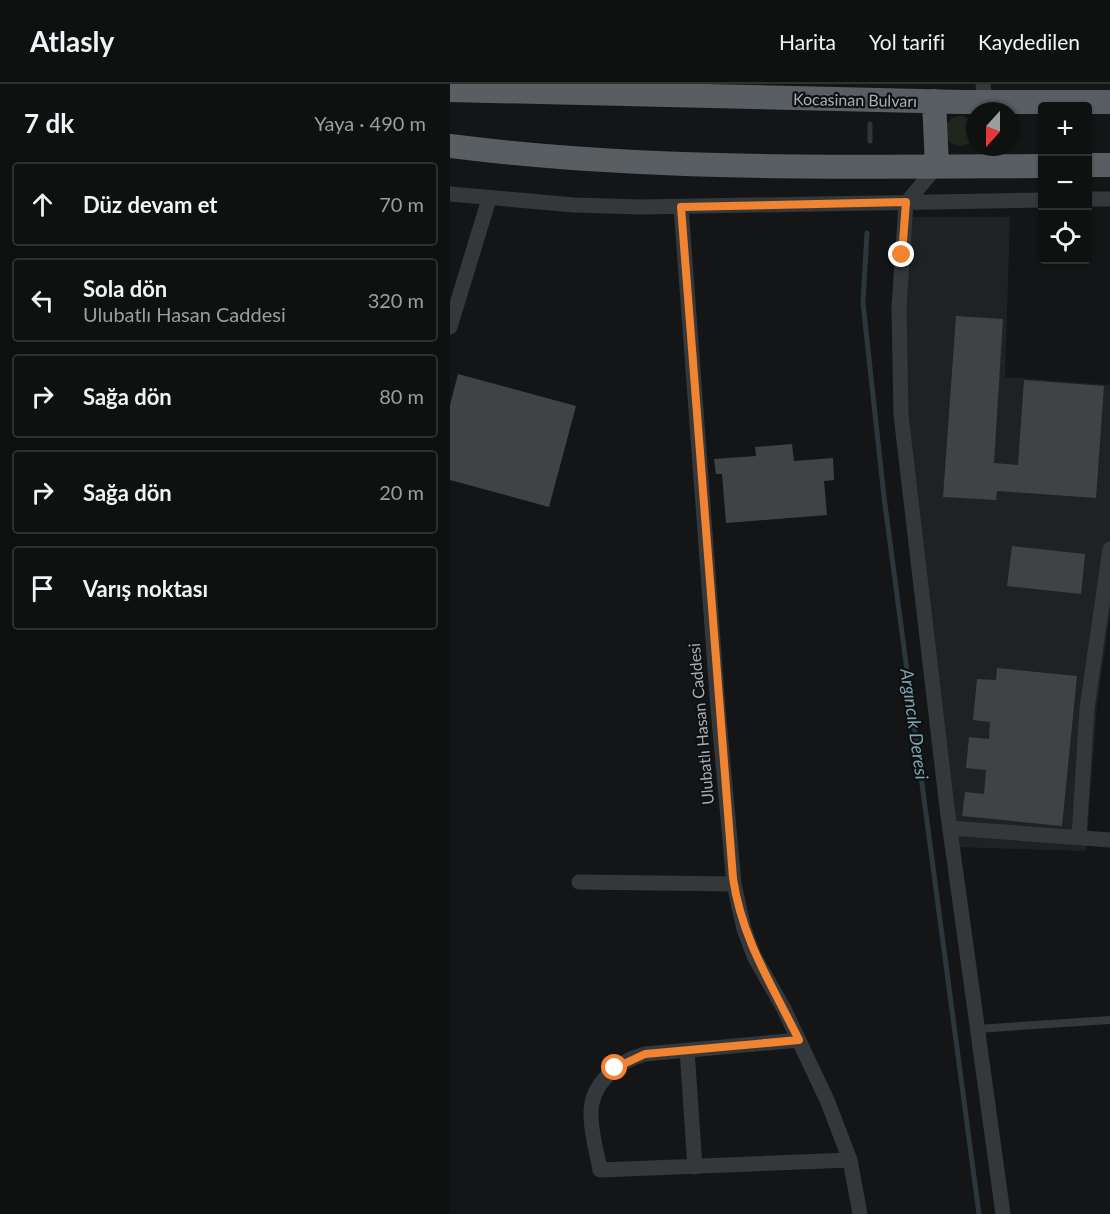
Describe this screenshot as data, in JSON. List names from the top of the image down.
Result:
{
  "streets": {
    "highway": ["Kocasinan Bulvarı"],
    "street": ["Ulubatlı Hasan Caddesi"]
  },
  "water": ["Argıncık Deresi"],
  "north": "bottom",
  "page": {
    "header": "Atlasly",
    "nav": ["Harita", "Yol tarifi", "Kaydedilen"],
    "heading": ["7 dk", "Yaya · 490 m"],
    "map_buttons": ["+", "−"],
    "list": [
      ["Düz devam et", "70 m"],
      ["Sola dön", "Ulubatlı Hasan Caddesi", "320 m"],
      ["Sağa dön", "80 m"],
      ["Sağa dön", "20 m"],
      "Varış noktası"
    ]
  }
}
